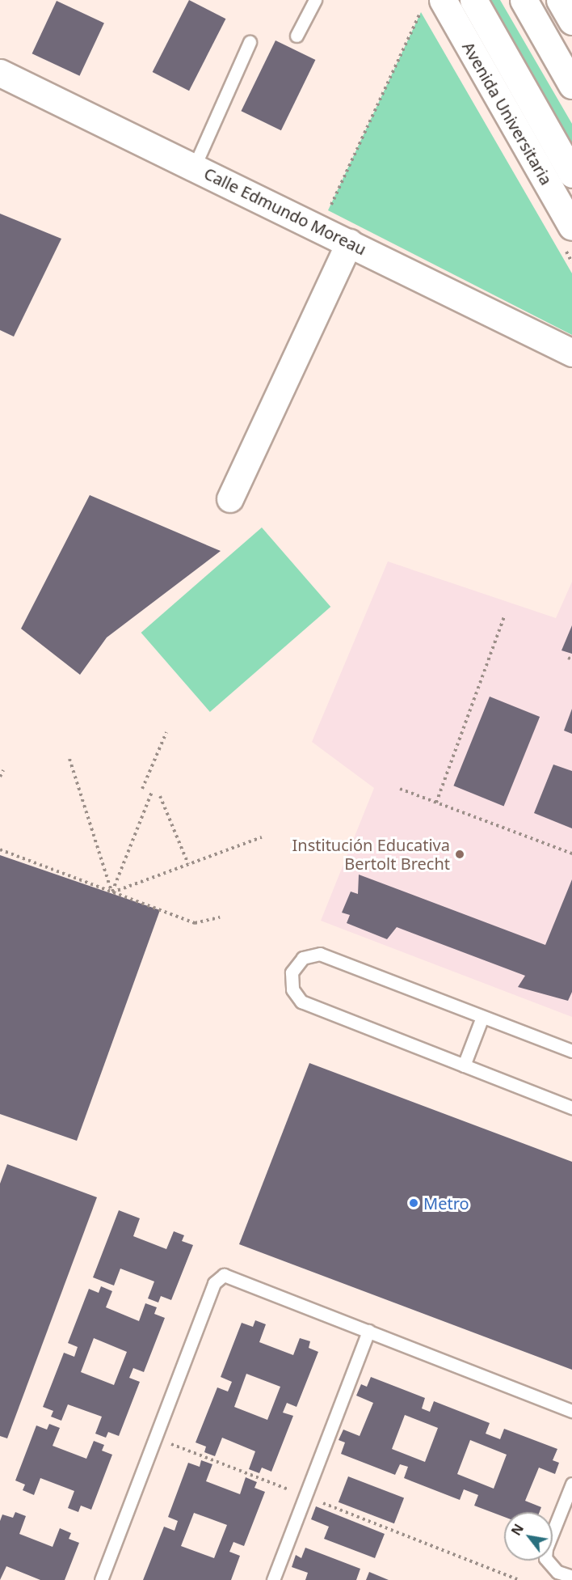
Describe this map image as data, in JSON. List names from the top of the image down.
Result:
{
  "streets": {
    "street": ["Avenida Universitaria", "Calle Edmundo Moreau"]
  },
  "places": ["Institución Educativa Bertolt Brecht", "Metro"],
  "north": "top left"
}
